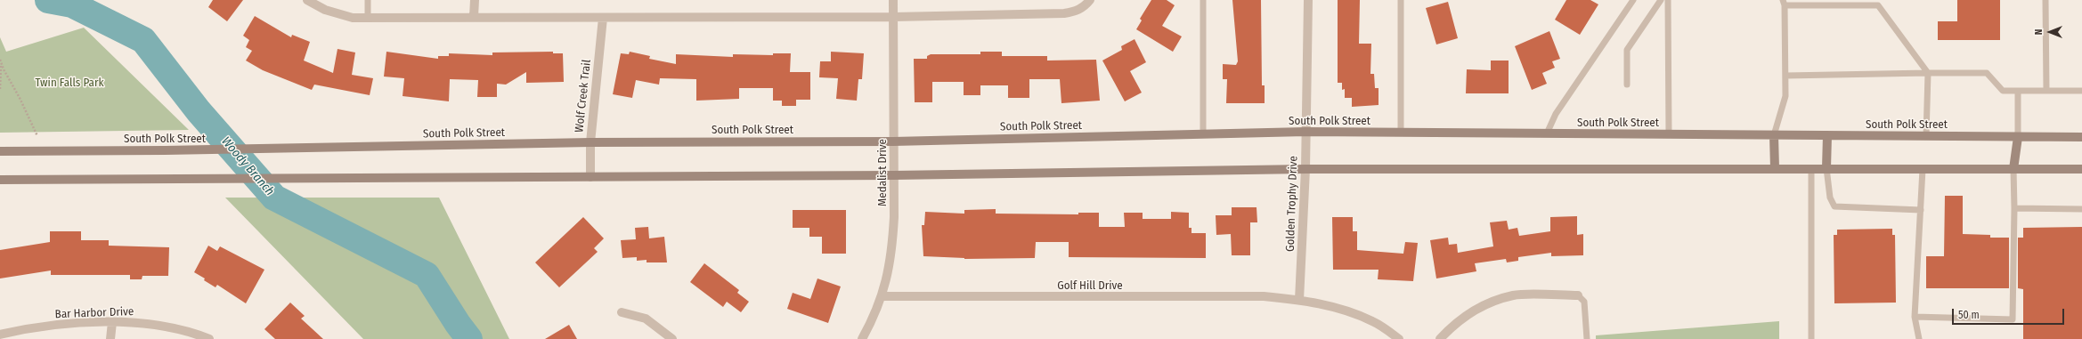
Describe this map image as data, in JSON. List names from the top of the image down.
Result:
{
  "streets": {
    "main road": ["South Polk Street"],
    "street": [
      "Wolf Creek Trail",
      "Medalist Drive",
      "Golden Trophy Drive",
      "Golf Hill Drive",
      "Bar Harbor Drive"
    ]
  },
  "crossings": [
    ["Wolf Creek Trail", "South Polk Street"],
    ["South Polk Street", "Medalist Drive"],
    ["South Polk Street", "Golden Trophy Drive"],
    ["Medalist Drive", "Golf Hill Drive"],
    ["Golden Trophy Drive", "Golf Hill Drive"]
  ],
  "water": ["Woody Branch"],
  "parks": ["Twin Falls Park"],
  "scale_bar": "50 m",
  "north": "left"
}
